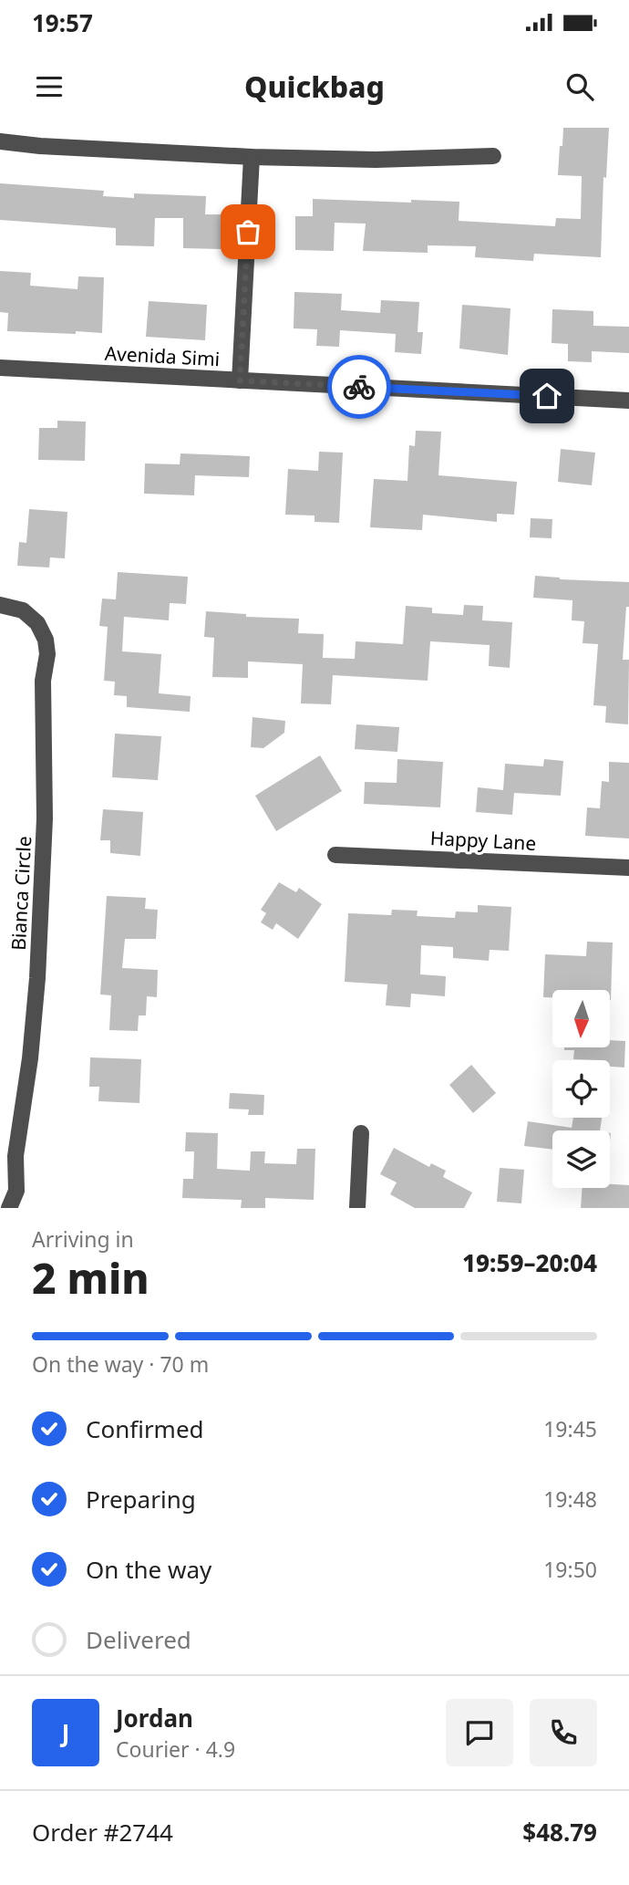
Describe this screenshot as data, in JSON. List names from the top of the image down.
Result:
{
  "streets": {
    "street": ["Avenida Simi", "Happy Lane", "Bianca Circle"]
  },
  "north": "bottom",
  "page": {
    "status": "19:57",
    "header": "Quickbag",
    "heading": ["2 min", "Arriving in", "19:59–20:04"],
    "panel": [
      "Jordan",
      "Courier · 4.9",
      "Order #2744",
      "$48.79"
    ],
    "bar": "On the way · 70 m",
    "list": [
      ["Confirmed", "19:45"],
      ["Preparing", "19:48"],
      ["On the way", "19:50"],
      "Delivered"
    ],
    "round": "J"
  }
}
